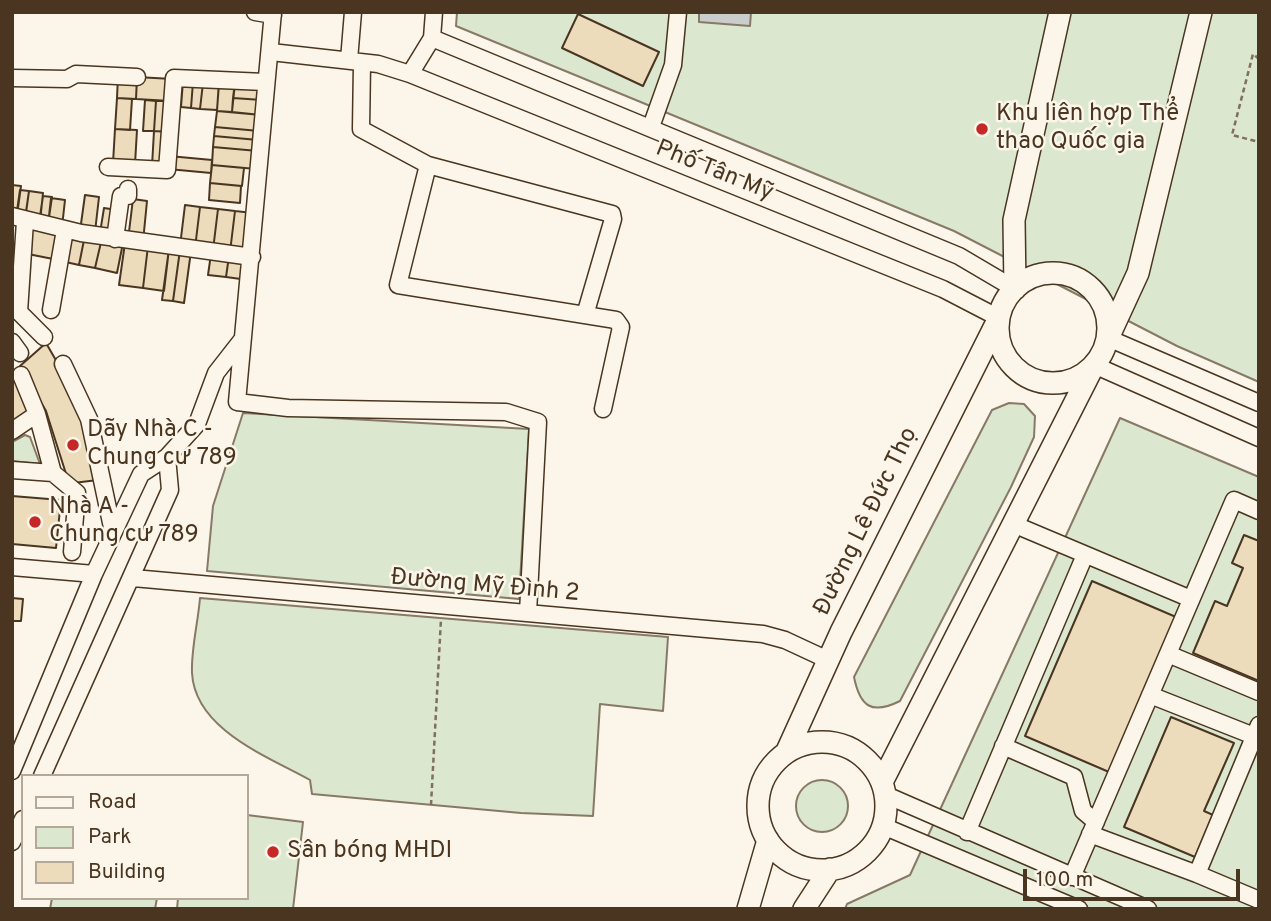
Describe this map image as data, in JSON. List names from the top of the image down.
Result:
{
  "streets": {
    "main road": ["Đường Lê Đức Thọ"],
    "street": ["Phố Tân Mỹ", "Đường Mỹ Đình 2"]
  },
  "crossings": [
    ["Phố Tân Mỹ", "Đường Lê Đức Thọ"],
    ["Đường Lê Đức Thọ", "Đường Mỹ Đình 2"]
  ],
  "places": [
    "Khu liên hợp Thể thao Quốc gia",
    "Dãy Nhà C - Chung cư 789",
    "Nhà A - Chung cư 789",
    "Sân bóng MHDI"
  ],
  "legend": ["Road", "Park", "Building"],
  "scale_bar": "100 m"
}
